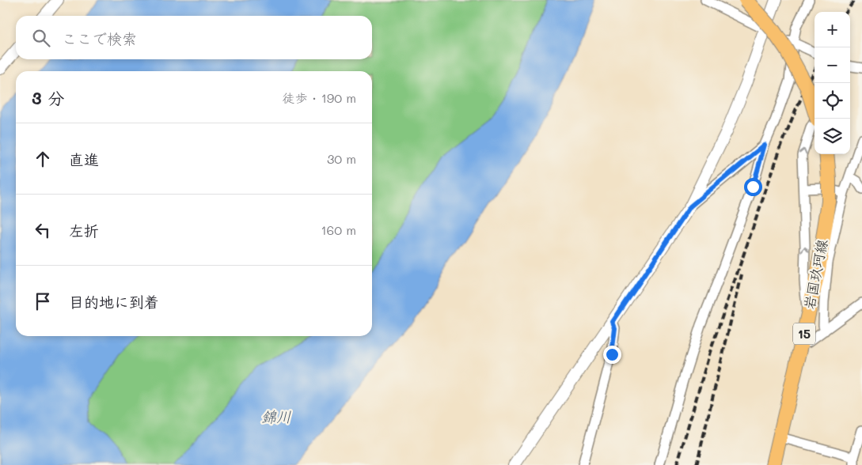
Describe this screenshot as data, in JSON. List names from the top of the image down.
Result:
{
  "streets": {
    "main road": ["岩国玖珂線", "15"]
  },
  "water": ["錦川"],
  "page": {
    "map_buttons": ["+", "−"],
    "search": "ここで検索",
    "heading": ["3 分", "徒歩 · 190 m"],
    "list": [
      ["直進", "30 m"],
      ["左折", "160 m"],
      "目的地に到着"
    ]
  }
}
